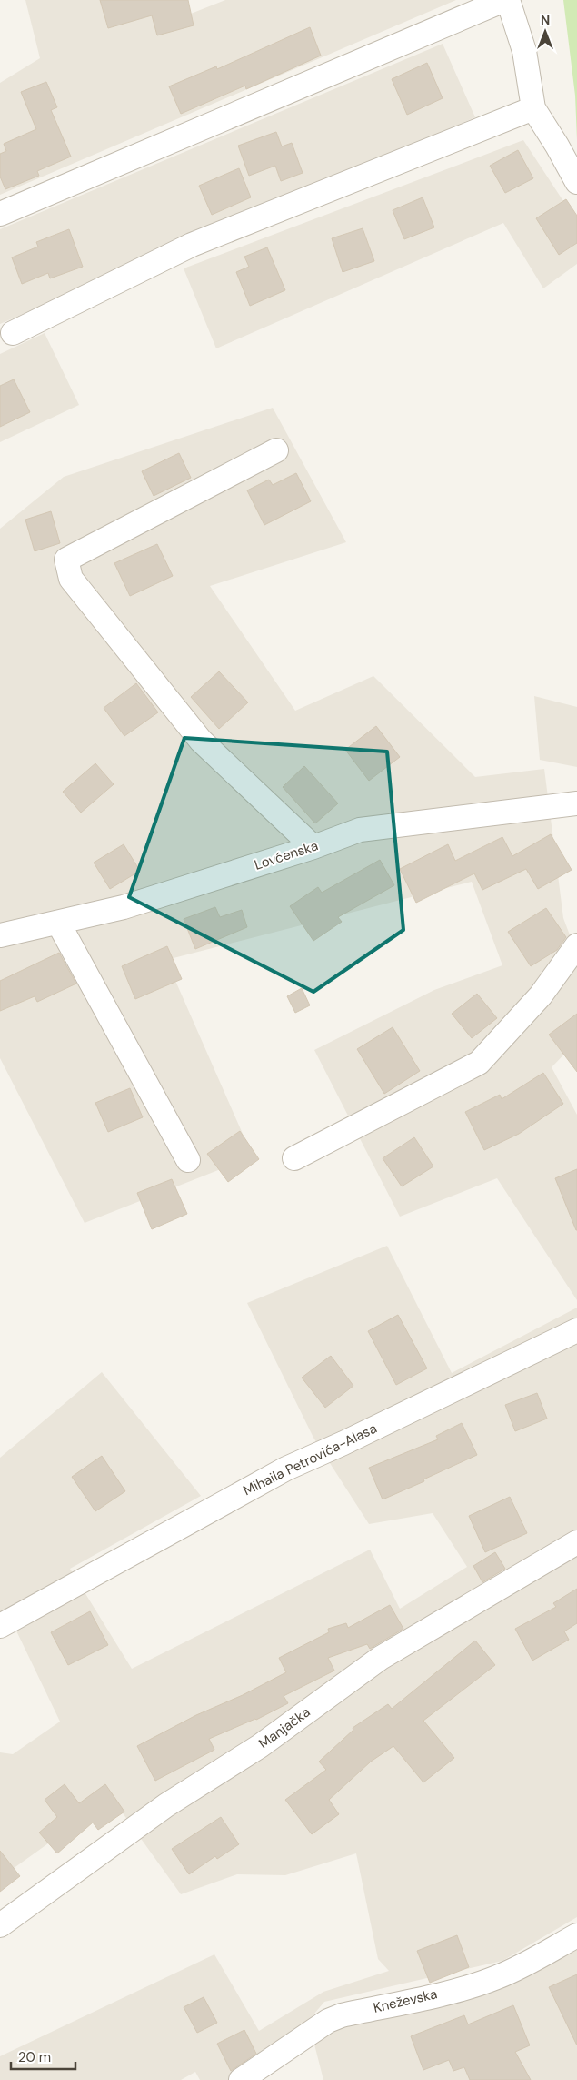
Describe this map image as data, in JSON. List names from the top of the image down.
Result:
{
  "streets": {
    "street": [
      "Lovćenska",
      "Mihaila Petrovića-Alasa",
      "Manjačka",
      "Kneževska"
    ]
  },
  "scale_bar": "20 m",
  "north": "top"
}
